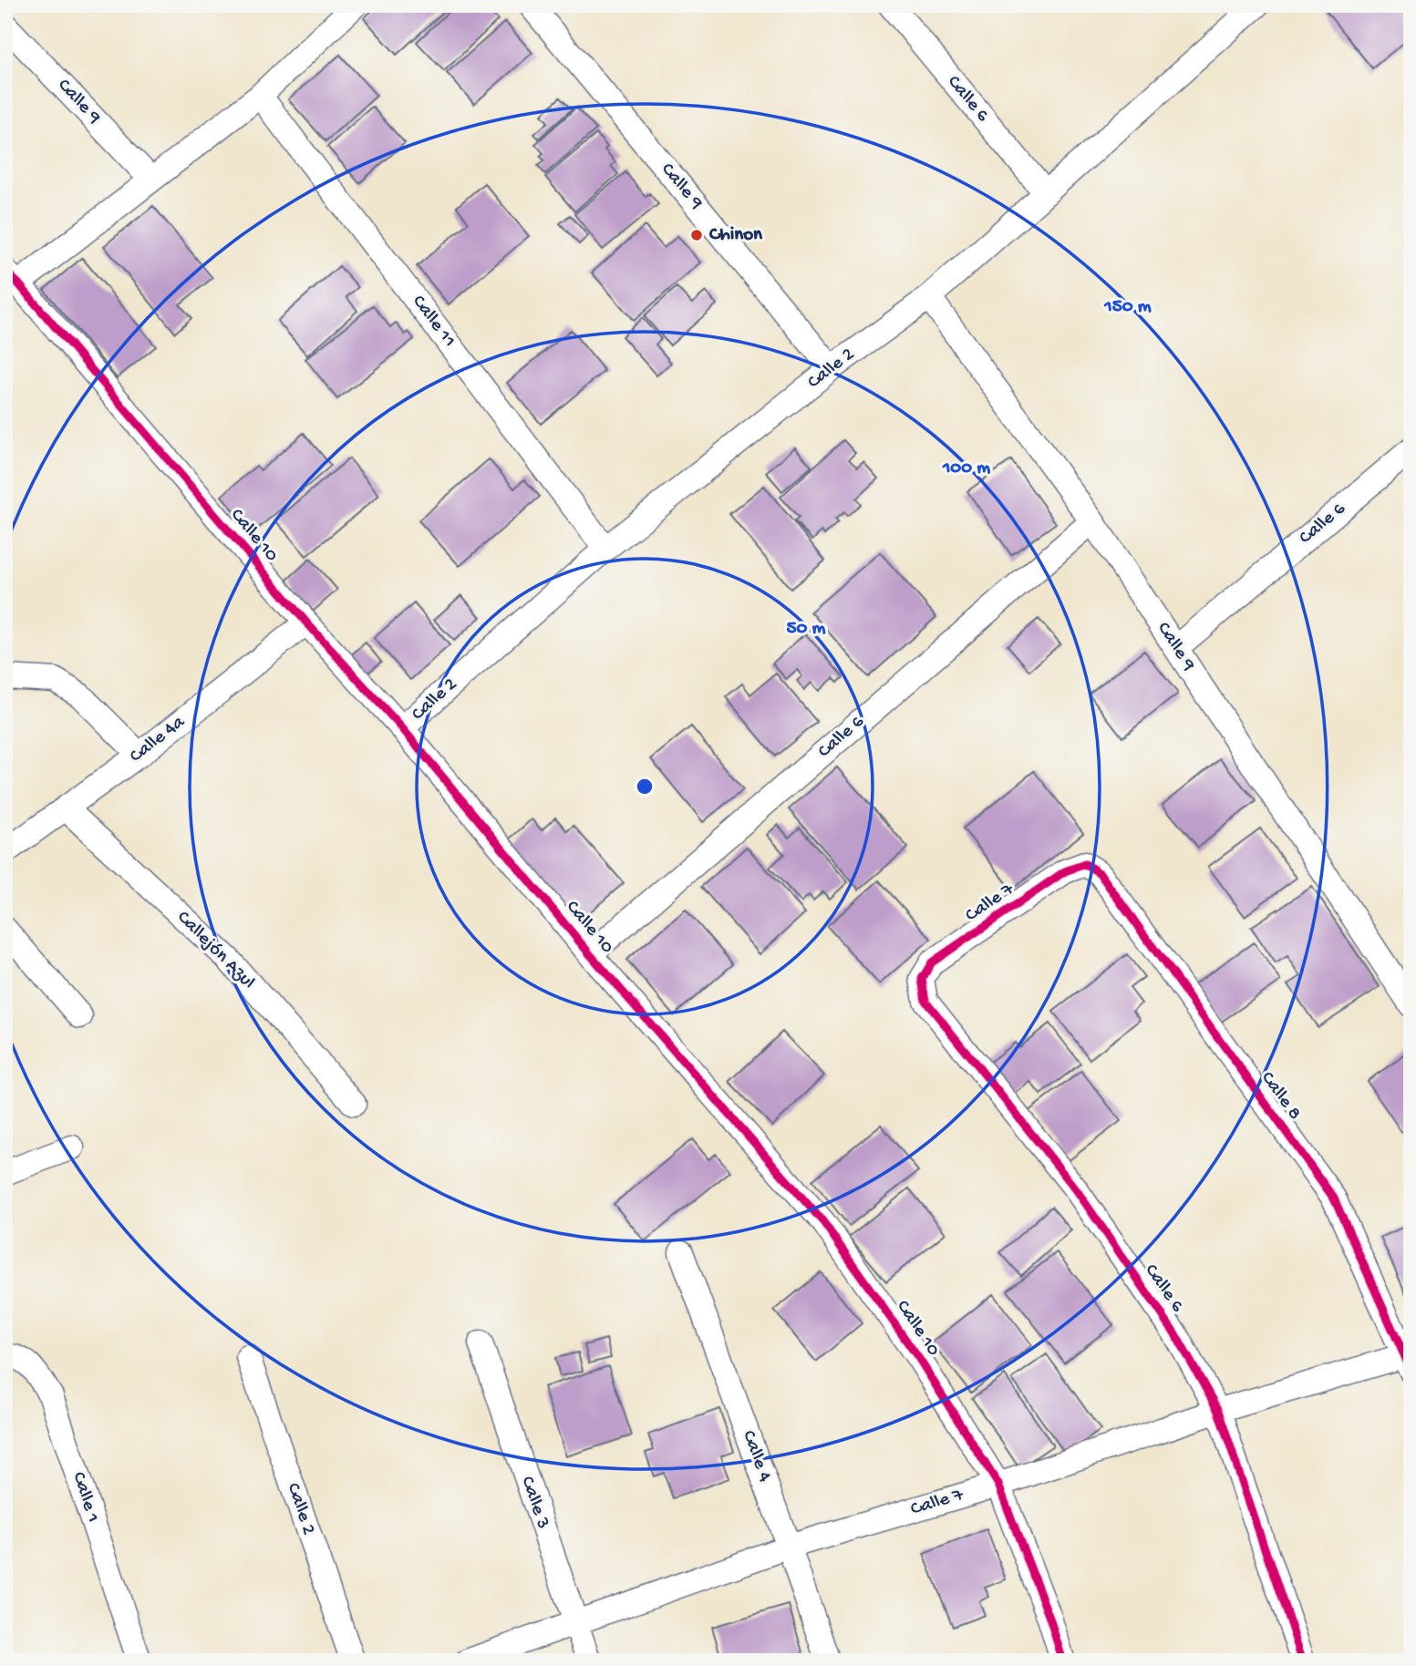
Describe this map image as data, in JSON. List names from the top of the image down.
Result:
{
  "streets": {
    "street": [
      "Calle 6",
      "Calle 9",
      "Calle 11",
      "Calle 2",
      "Calle 10",
      "Calle 4a",
      "Calle 7",
      "Callejón Azul",
      "Calle 8",
      "Calle 4",
      "Calle 1",
      "Calle 3"
    ]
  },
  "crossings": [
    ["Calle 6", "Calle 9"],
    ["Calle 6", "Calle 2"],
    ["Calle 6", "Calle 10"],
    ["Calle 6", "Calle 7"],
    ["Calle 9", "Calle 2"],
    ["Calle 11", "Calle 2"],
    ["Calle 2", "Calle 10"],
    ["Calle 10", "Calle 4a"],
    ["Calle 10", "Calle 7"],
    ["Calle 4a", "Callejón Azul"],
    ["Calle 7", "Calle 8"],
    ["Calle 7", "Calle 4"],
    ["Calle 7", "Calle 3"]
  ],
  "places": ["Chinon"],
  "rings": ["150 m", "100 m", "50 m"]
}
